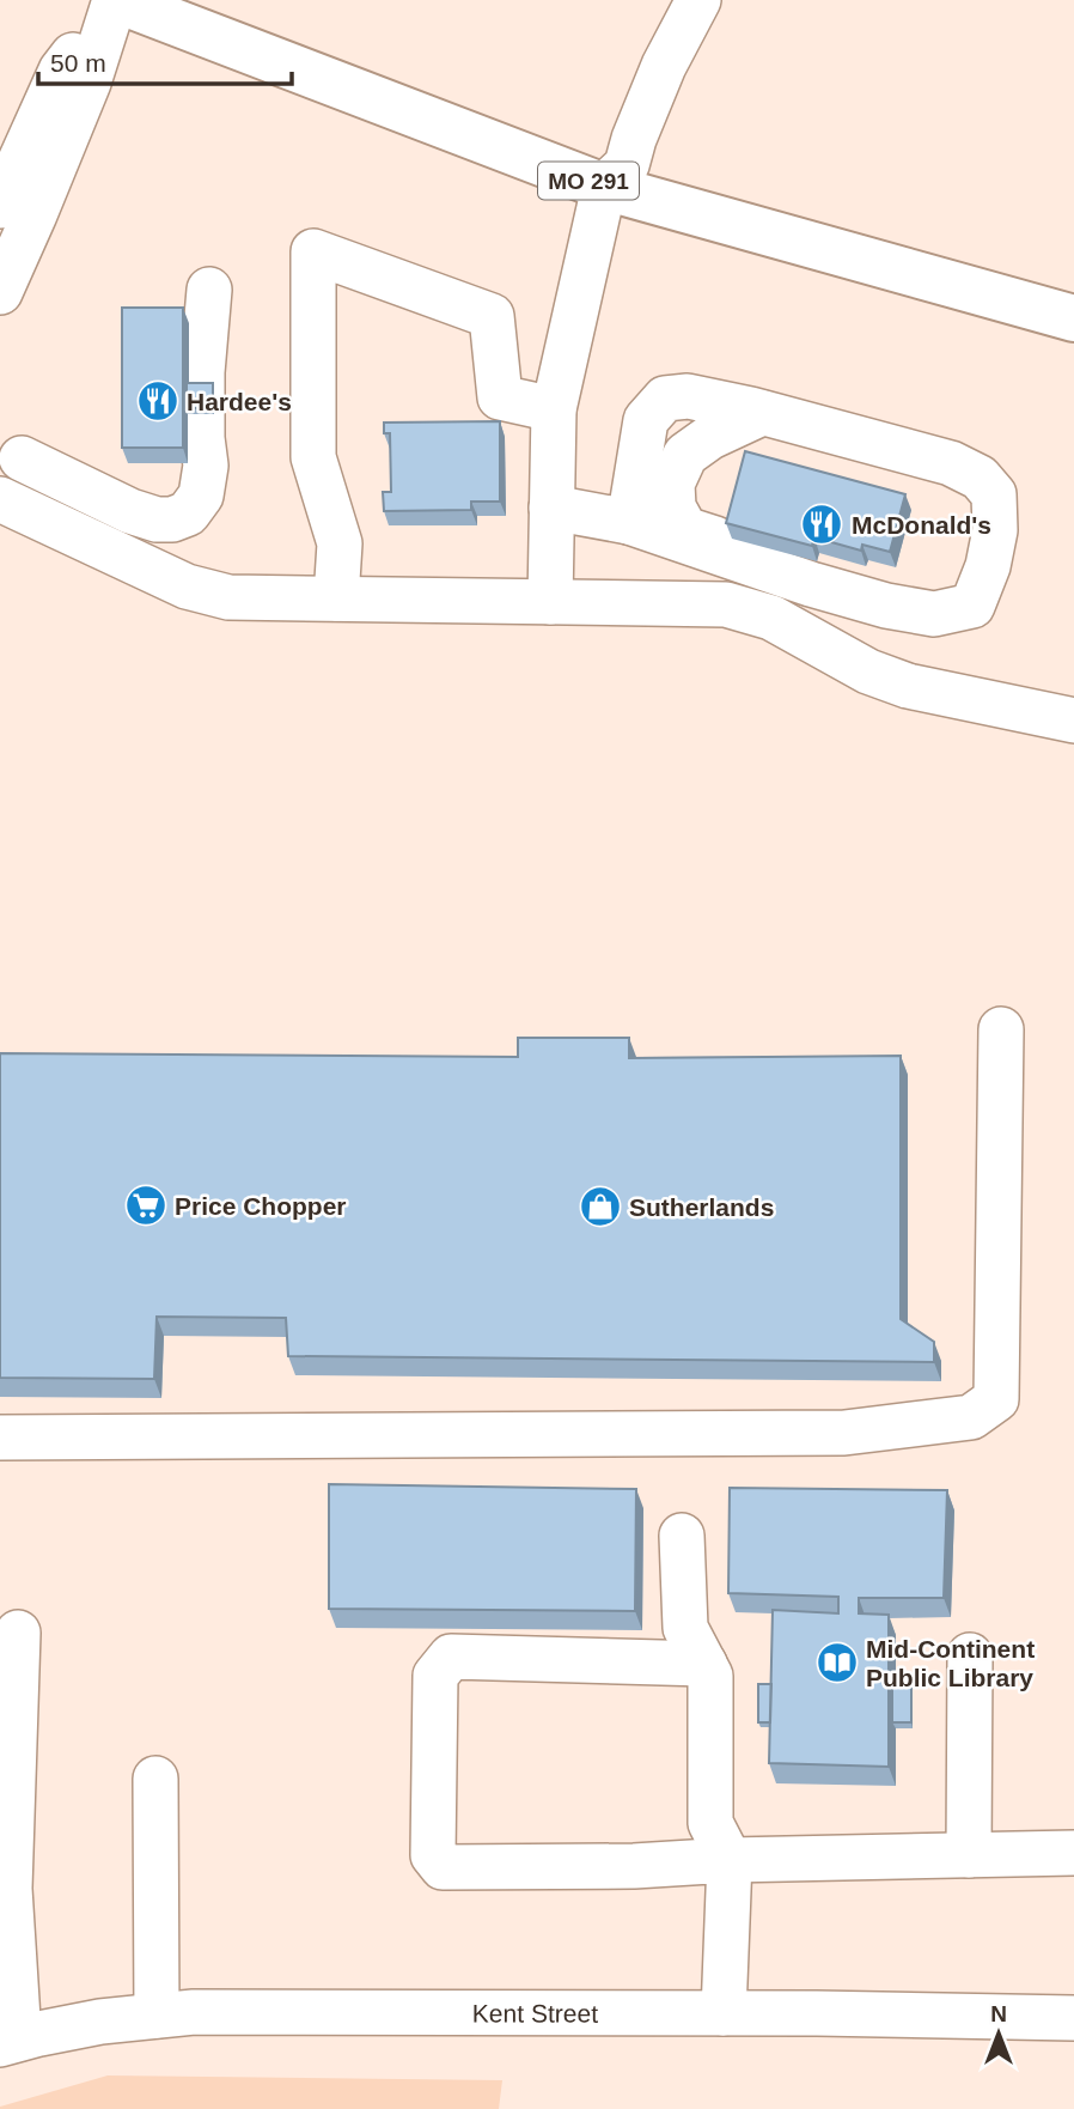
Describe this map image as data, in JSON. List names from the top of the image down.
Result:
{
  "streets": {
    "highway": ["MO 291"],
    "street": ["Kent Street"]
  },
  "places": {
    "restaurant": ["Hardee's", "McDonald's"],
    "supermarket": ["Price Chopper"],
    "shop": ["Sutherlands"],
    "library": ["Mid-Continent Public Library"]
  },
  "scale_bar": "50 m",
  "north": "top"
}
